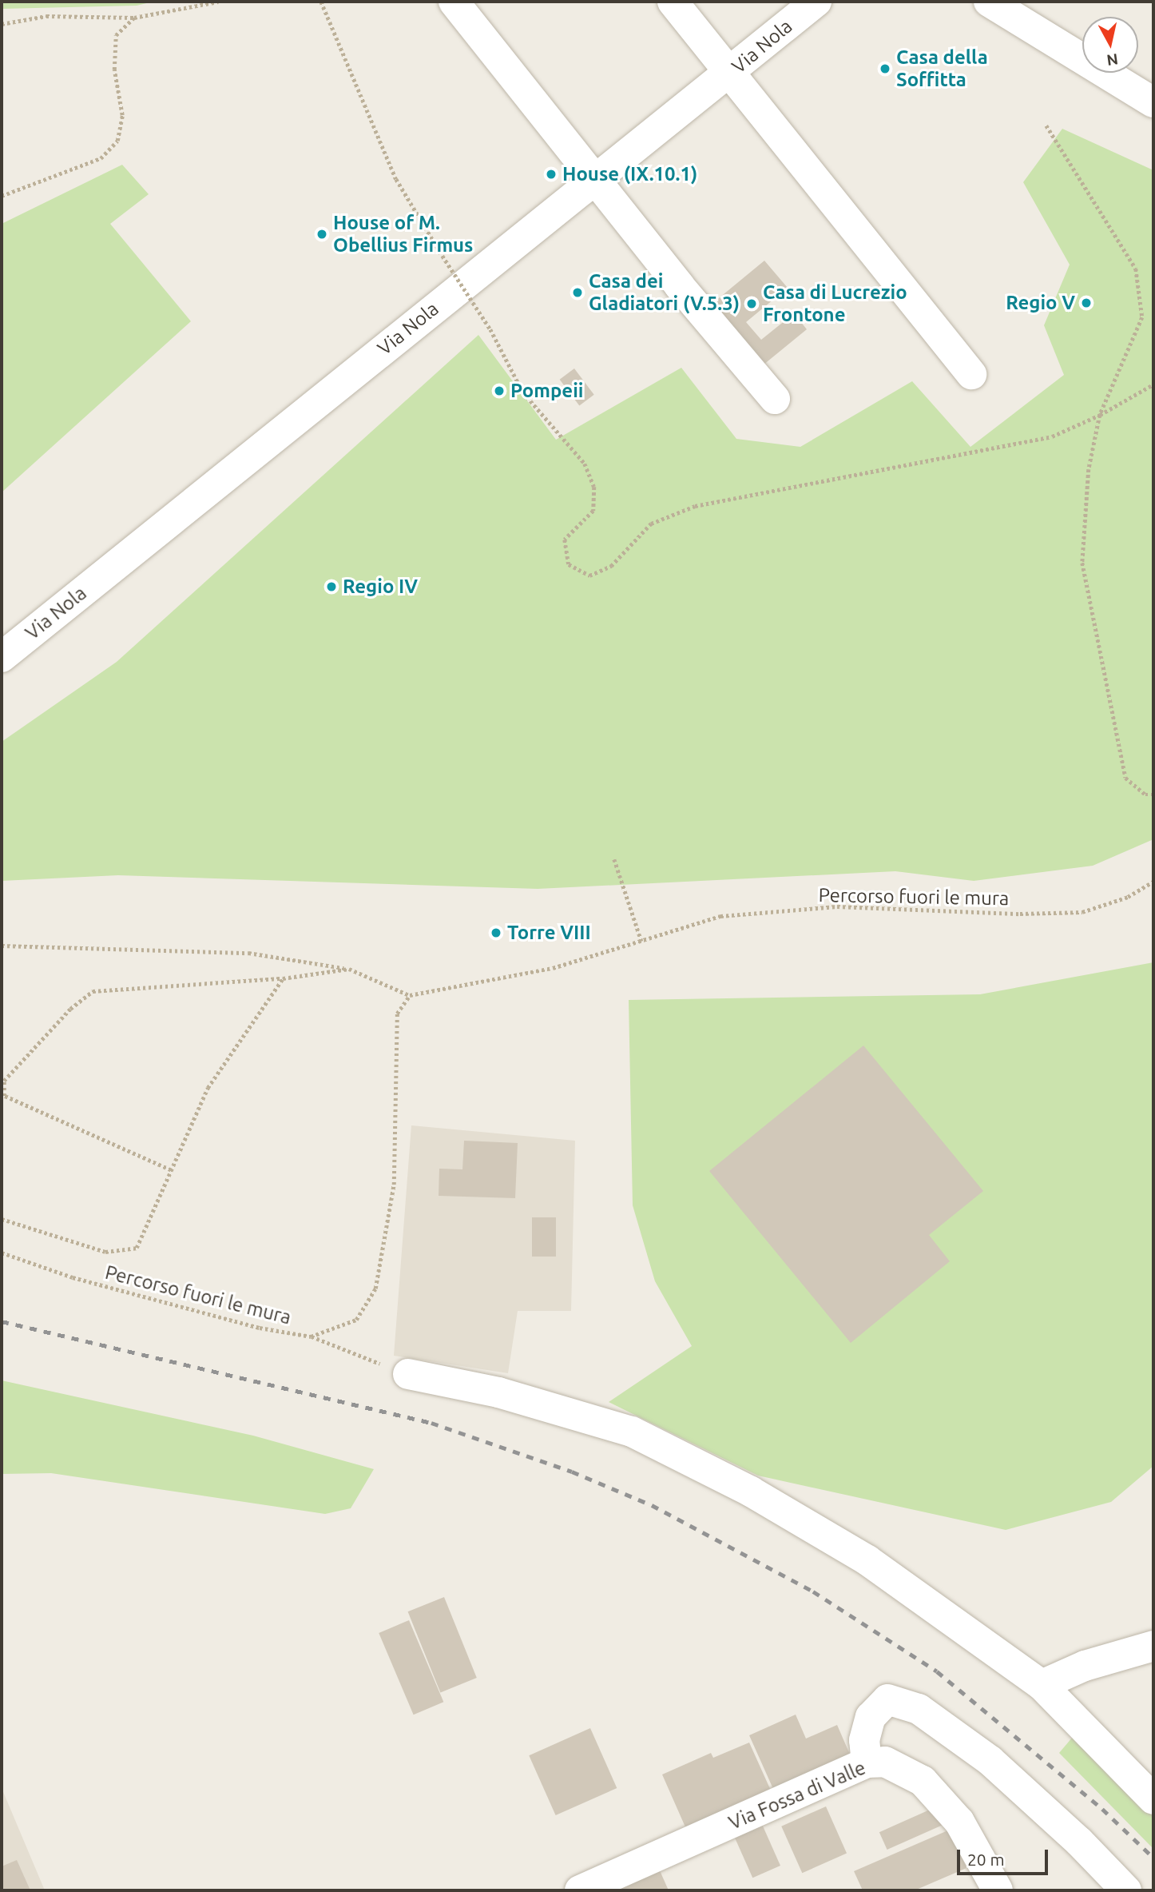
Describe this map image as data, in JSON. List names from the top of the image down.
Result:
{
  "streets": {
    "street": ["Via Nola", "Via Fossa di Valle"],
    "path": ["Percorso fuori le mura"]
  },
  "places": [
    "Casa della Soffitta",
    "House (IX.10.1)",
    "House of M. Obellius Firmus",
    "Casa dei Gladiatori (V.5.3)",
    "Regio V",
    "Casa di Lucrezio Frontone",
    "Pompeii",
    "Regio IV",
    "Torre VIII"
  ],
  "scale_bar": "20 m",
  "north": "bottom"
}
